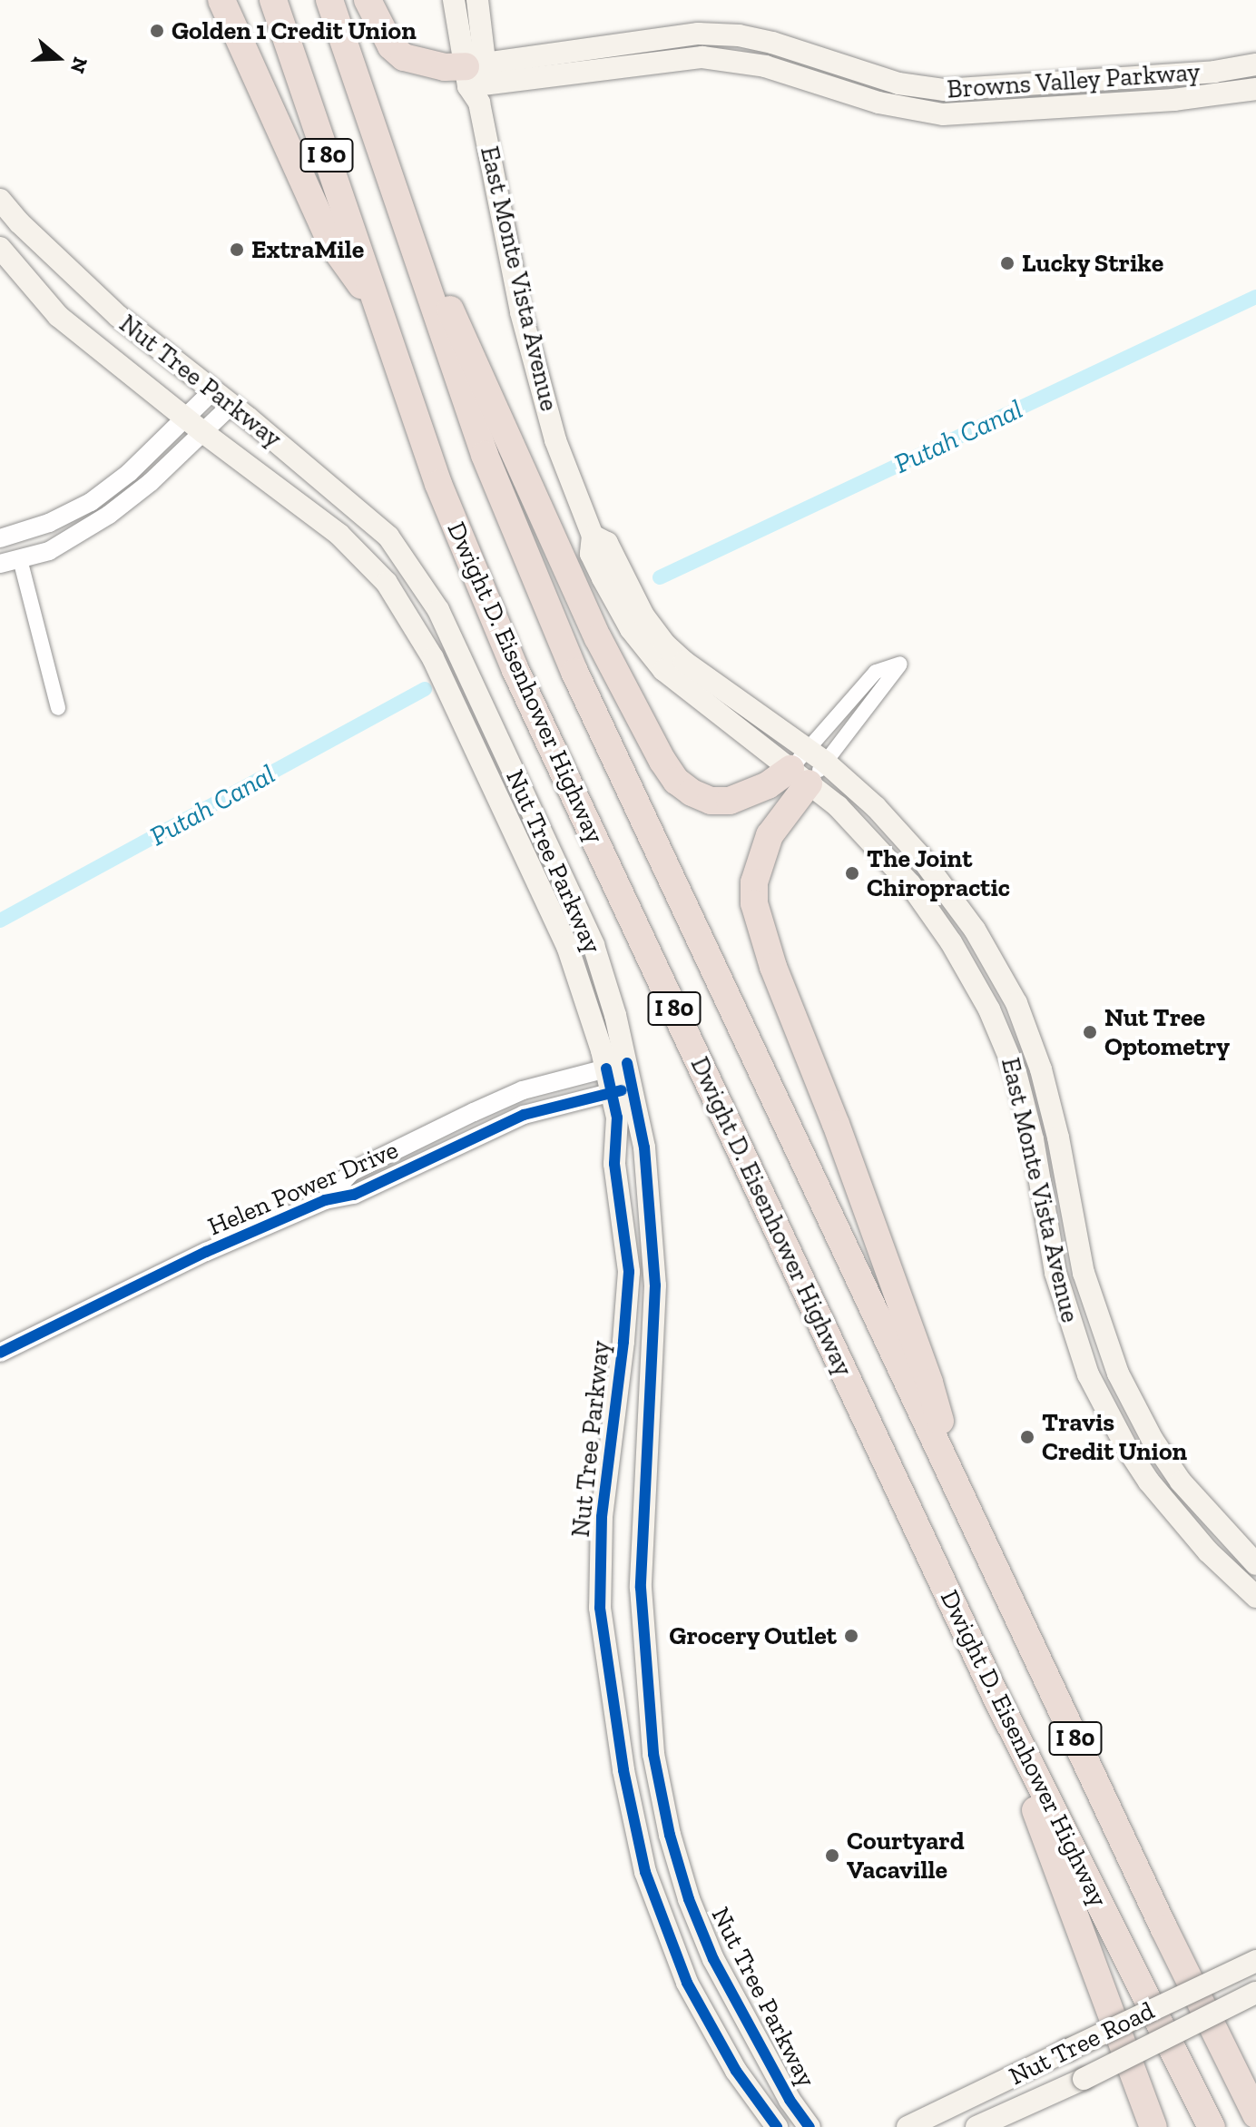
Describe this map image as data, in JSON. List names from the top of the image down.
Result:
{
  "streets": {
    "highway": ["I 80", "Dwight D. Eisenhower Highway"],
    "main road": [
      "Browns Valley Parkway",
      "East Monte Vista Avenue",
      "Nut Tree Parkway",
      "Nut Tree Road"
    ],
    "street": ["Helen Power Drive"]
  },
  "crossings": [
    ["Browns Valley Parkway", "East Monte Vista Avenue"],
    ["Nut Tree Parkway", "Helen Power Drive"]
  ],
  "water": ["Putah Canal"],
  "places": [
    "Golden 1 Credit Union",
    "ExtraMile",
    "Lucky Strike",
    "The Joint Chiropractic",
    "Nut Tree Optometry",
    "Travis Credit Union",
    "Grocery Outlet",
    "Courtyard Vacaville"
  ],
  "north": "right"
}
